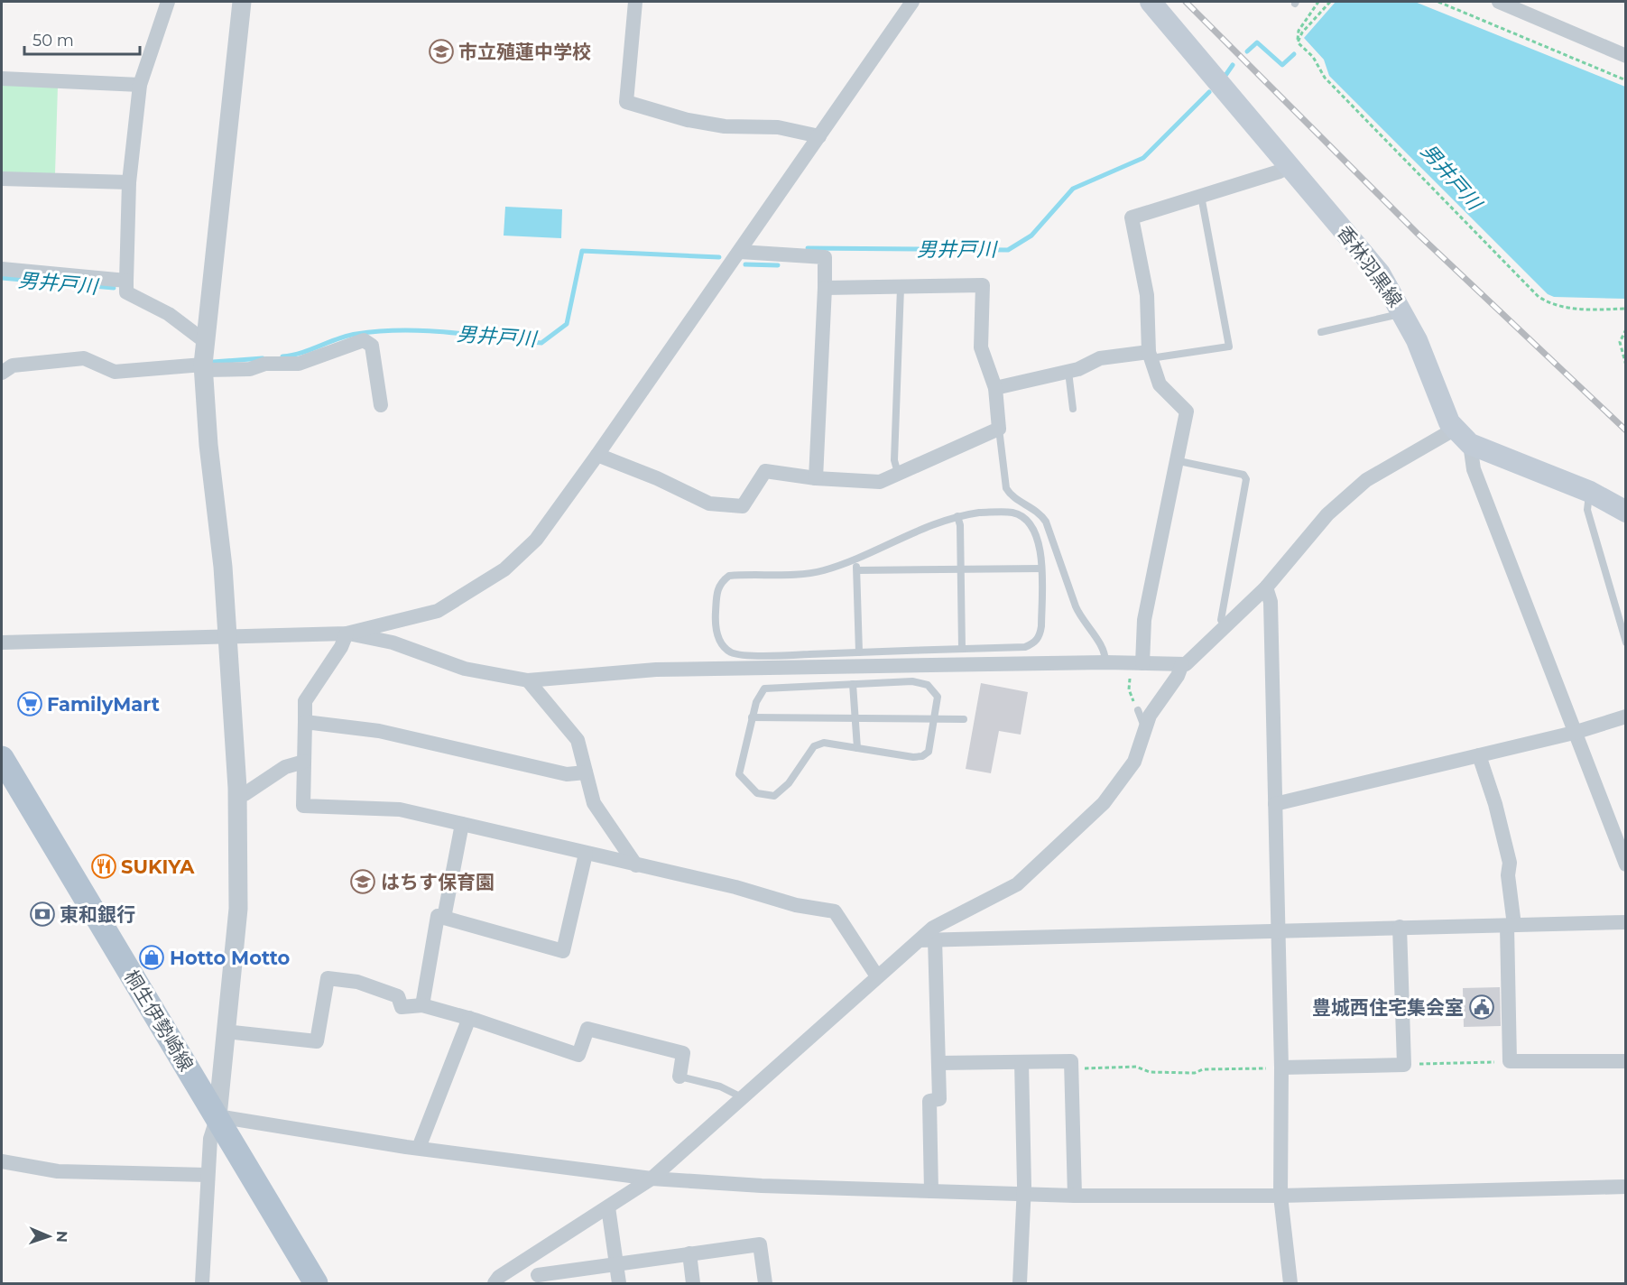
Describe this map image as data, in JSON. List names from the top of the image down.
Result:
{
  "streets": {
    "main road": ["香林羽黒線", "桐生伊勢崎線"]
  },
  "water": ["男井戸川"],
  "places": {
    "school or university": ["市立殖蓮中学校", "はちす保育園"],
    "supermarket": ["FamilyMart"],
    "restaurant": ["SUKIYA"],
    "bank": ["東和銀行"],
    "shop": ["Hotto Motto"],
    "public building": ["豊城西住宅集会室"]
  },
  "scale_bar": "50 m",
  "north": "right"
}
